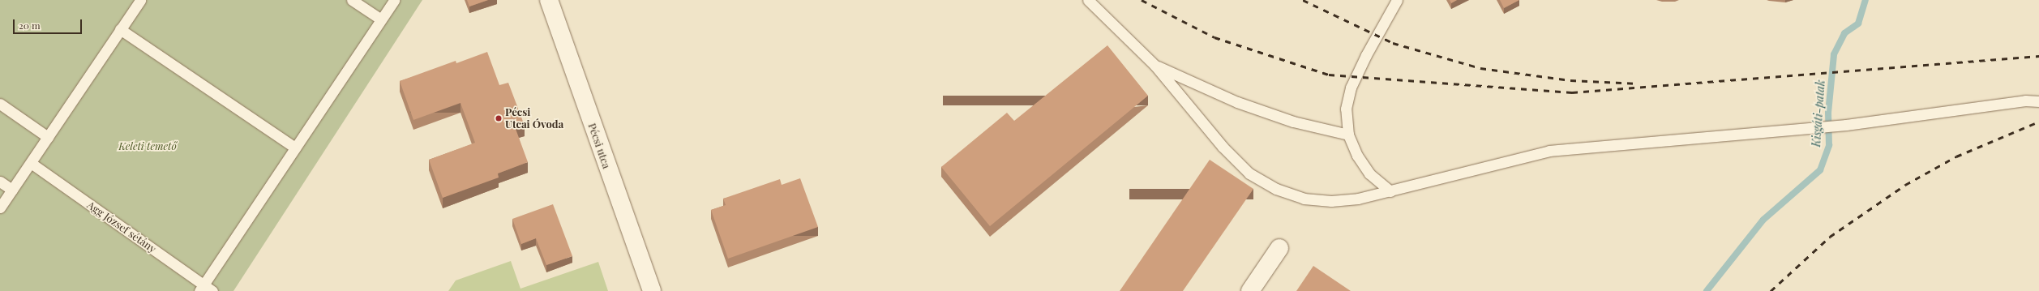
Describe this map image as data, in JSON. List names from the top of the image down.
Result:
{
  "streets": {
    "street": ["Pécsi utca"],
    "lane": ["Agg József sétány"]
  },
  "water": ["Kisgáti-patak"],
  "parks": ["Keleti temető"],
  "places": ["Pécsi Utcai Óvoda"],
  "scale_bar": "20 m"
}
